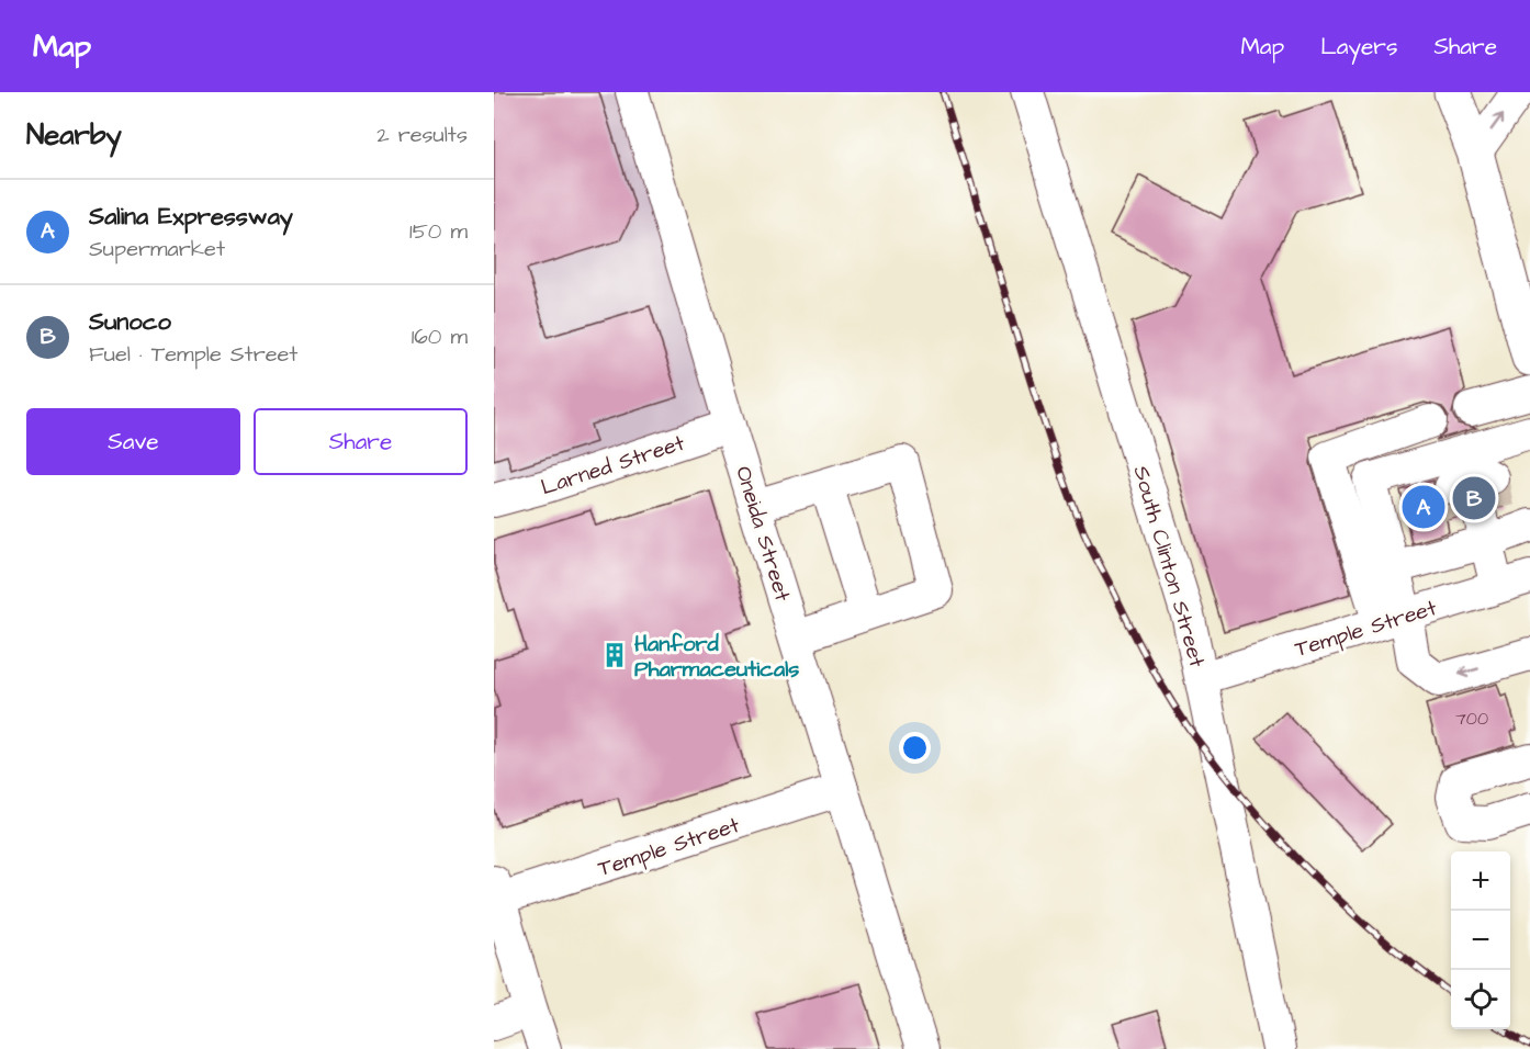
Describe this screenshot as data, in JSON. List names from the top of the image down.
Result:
{
  "streets": {
    "street": [
      "Larned Street",
      "Oneida Street",
      "South Clinton Street",
      "Temple Street"
    ]
  },
  "crossings": [
    ["Larned Street", "Oneida Street"],
    ["Oneida Street", "Temple Street"],
    ["South Clinton Street", "Temple Street"]
  ],
  "places": {
    "building": ["Hanford Pharmaceuticals"]
  },
  "house_numbers": ["700"],
  "page": {
    "header": "Map",
    "nav": ["Map", "Layers", "Share"],
    "heading": ["Nearby", "2 results"],
    "list": [
      {
        "mark": "A",
        "name": "Salina Expressway",
        "note": "Supermarket",
        "value": "150 m"
      },
      {
        "mark": "B",
        "name": "Sunoco",
        "note": "Fuel · Temple Street",
        "value": "160 m"
      }
    ],
    "buttons": ["Save", "Share"],
    "pins": ["B", "A"],
    "map_buttons": ["+", "−"]
  }
}
